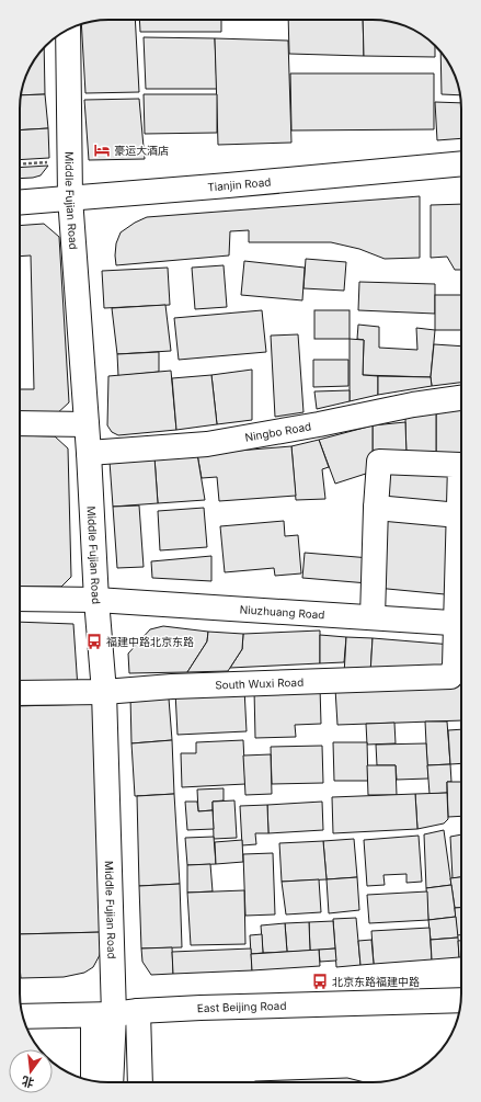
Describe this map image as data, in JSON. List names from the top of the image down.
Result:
{
  "streets": {
    "street": [
      "Tianjin Road",
      "Middle Fujian Road",
      "Ningbo Road",
      "Niuzhuang Road",
      "South Wuxi Road",
      "East Beijing Road"
    ]
  },
  "crossings": [
    ["Tianjin Road", "Middle Fujian Road"],
    ["Middle Fujian Road", "Ningbo Road"],
    ["Middle Fujian Road", "Niuzhuang Road"],
    ["Middle Fujian Road", "South Wuxi Road"],
    ["Middle Fujian Road", "East Beijing Road"]
  ],
  "places": {
    "hotel": ["豪运大酒店"],
    "bus stop": ["福建中路北京东路", "北京东路福建中路"]
  },
  "north": "bottom"
}
